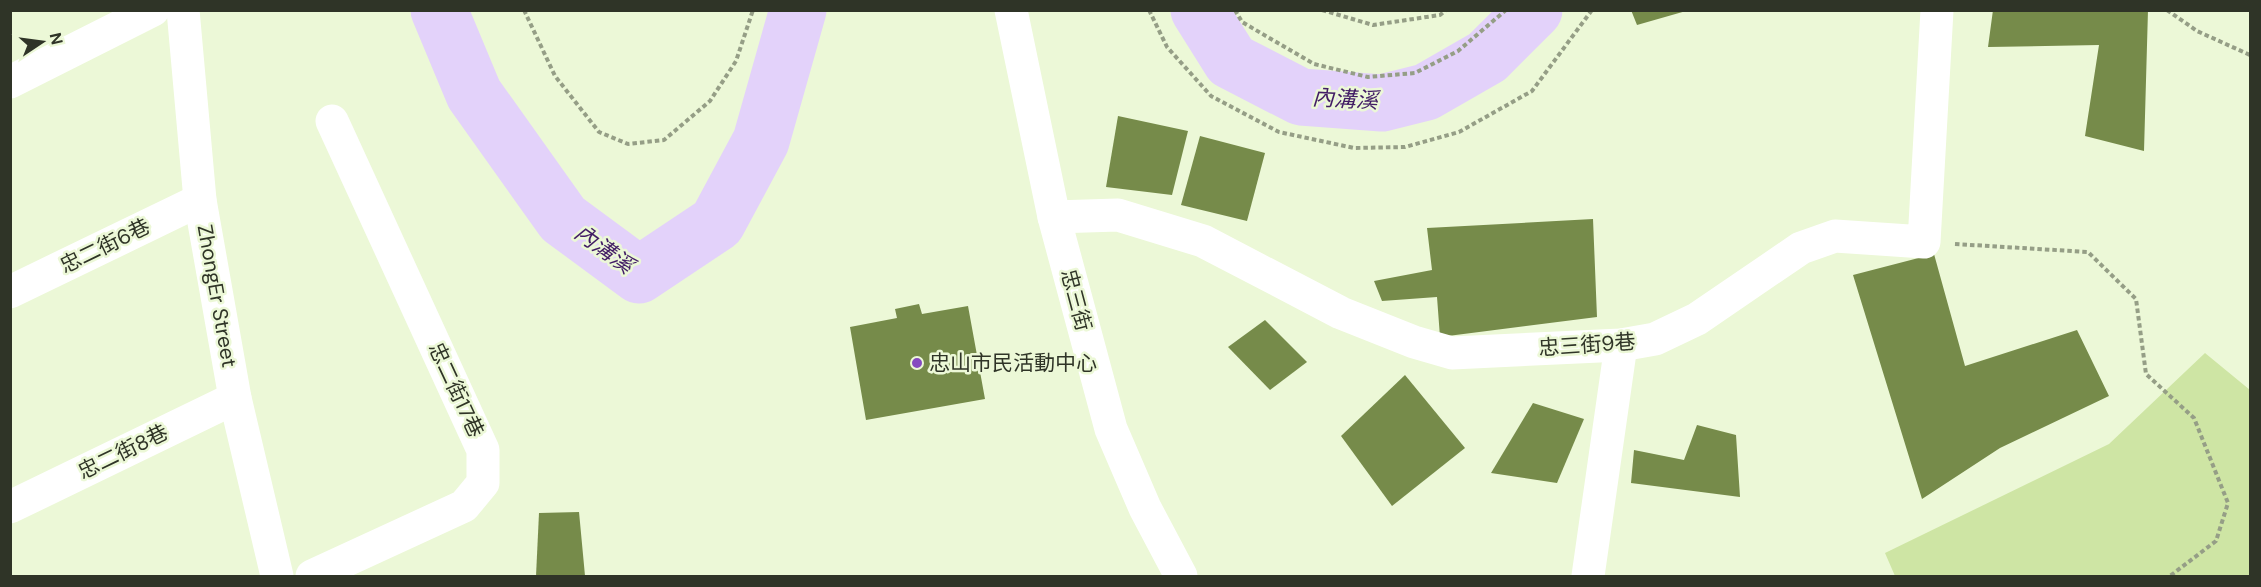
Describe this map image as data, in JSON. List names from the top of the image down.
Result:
{
  "streets": {
    "street": [
      "忠二街6巷",
      "ZhongEr Street",
      "忠三街",
      "忠三街9巷",
      "忠二街17巷",
      "忠二街8巷"
    ]
  },
  "crossings": [
    ["忠二街6巷", "ZhongEr Street"],
    ["ZhongEr Street", "忠二街8巷"],
    ["忠三街", "忠三街9巷"]
  ],
  "water": ["內溝溪"],
  "places": ["忠山市民活動中心"],
  "north": "right"
}
